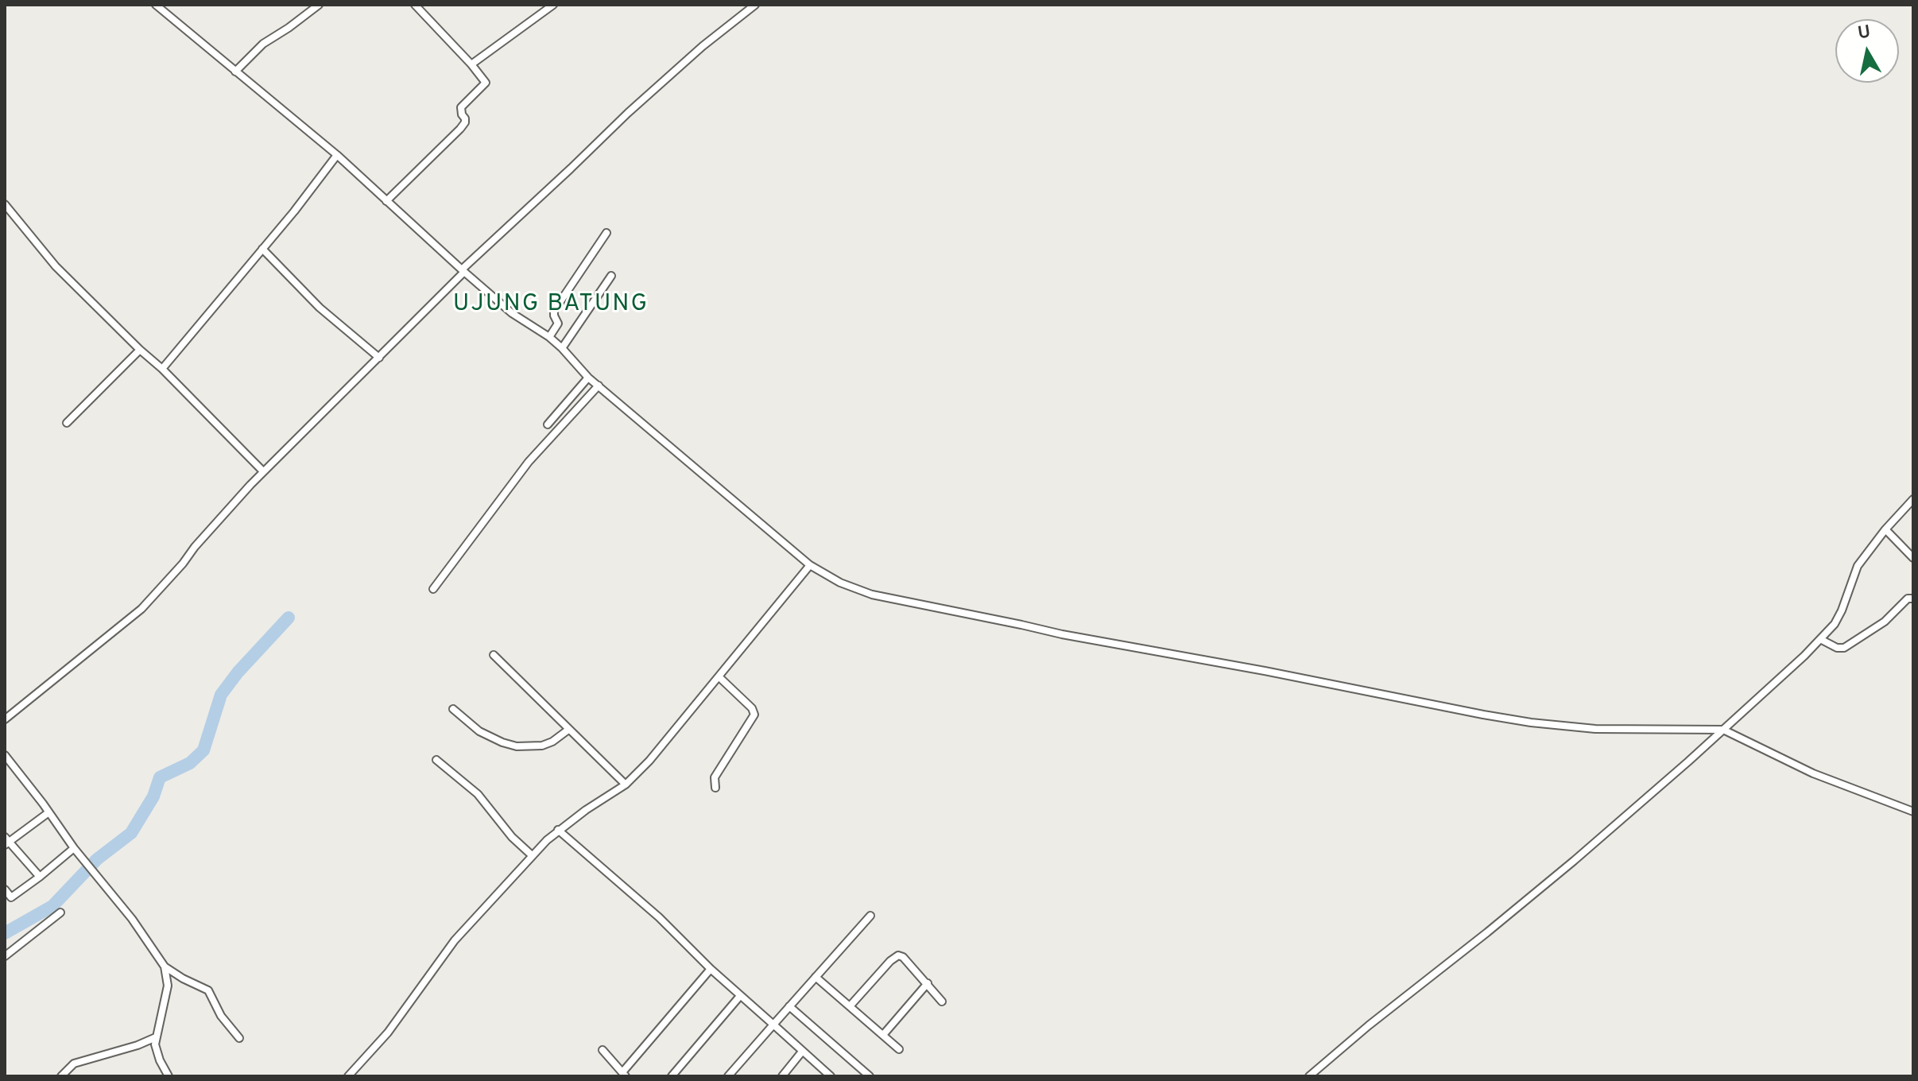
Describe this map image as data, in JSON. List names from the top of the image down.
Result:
{
  "districts": ["UJUNG BATUNG"],
  "north": "top"
}
